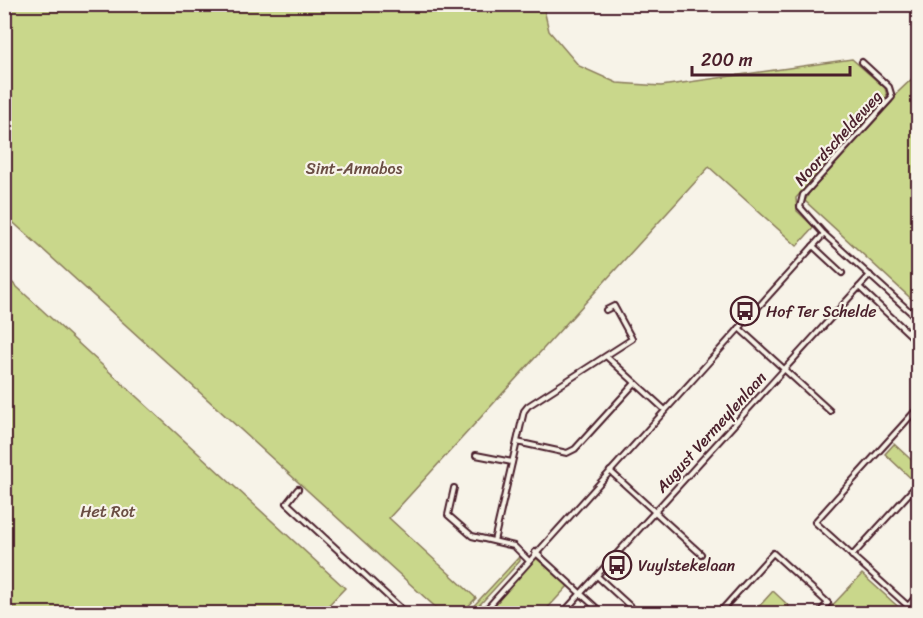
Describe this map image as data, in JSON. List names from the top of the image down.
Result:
{
  "streets": {
    "street": ["Noordscheldeweg", "August Vermeylenlaan"]
  },
  "parks": ["Sint-Annabos", "Het Rot"],
  "places": {
    "bus stop": ["Hof Ter Schelde", "Vuylstekelaan"]
  },
  "scale_bar": "200 m"
}
